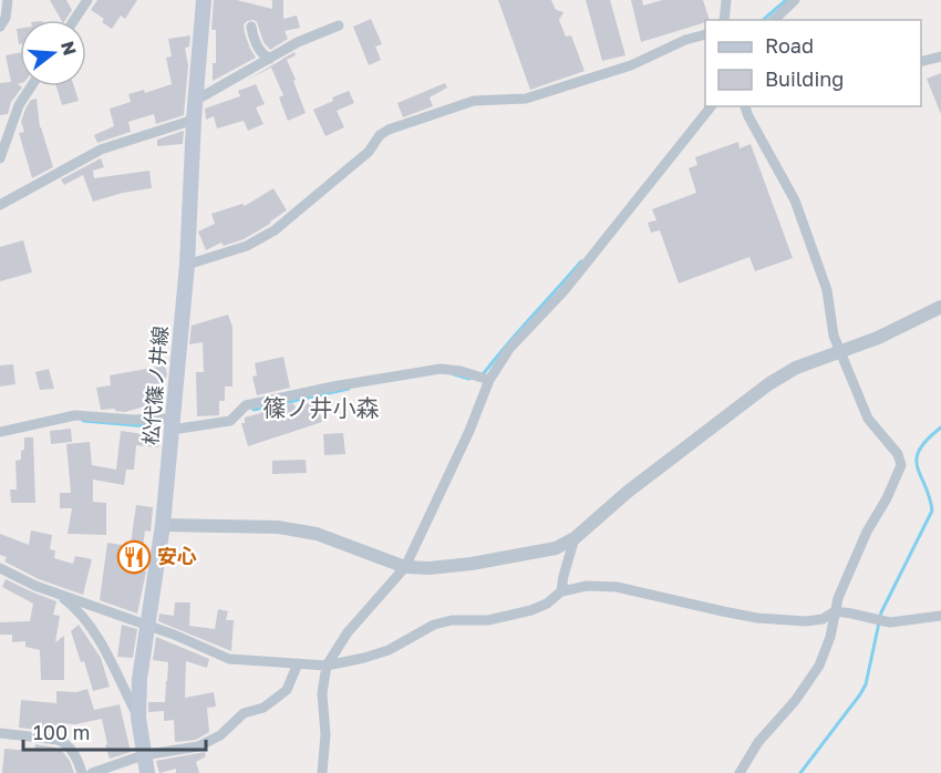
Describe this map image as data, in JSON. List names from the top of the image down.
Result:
{
  "streets": {
    "main road": ["松代篠ノ井線"]
  },
  "districts": ["篠ノ井小森"],
  "places": {
    "restaurant": ["安心"]
  },
  "legend": ["Road", "Building"],
  "scale_bar": "100 m",
  "north": "right"
}
